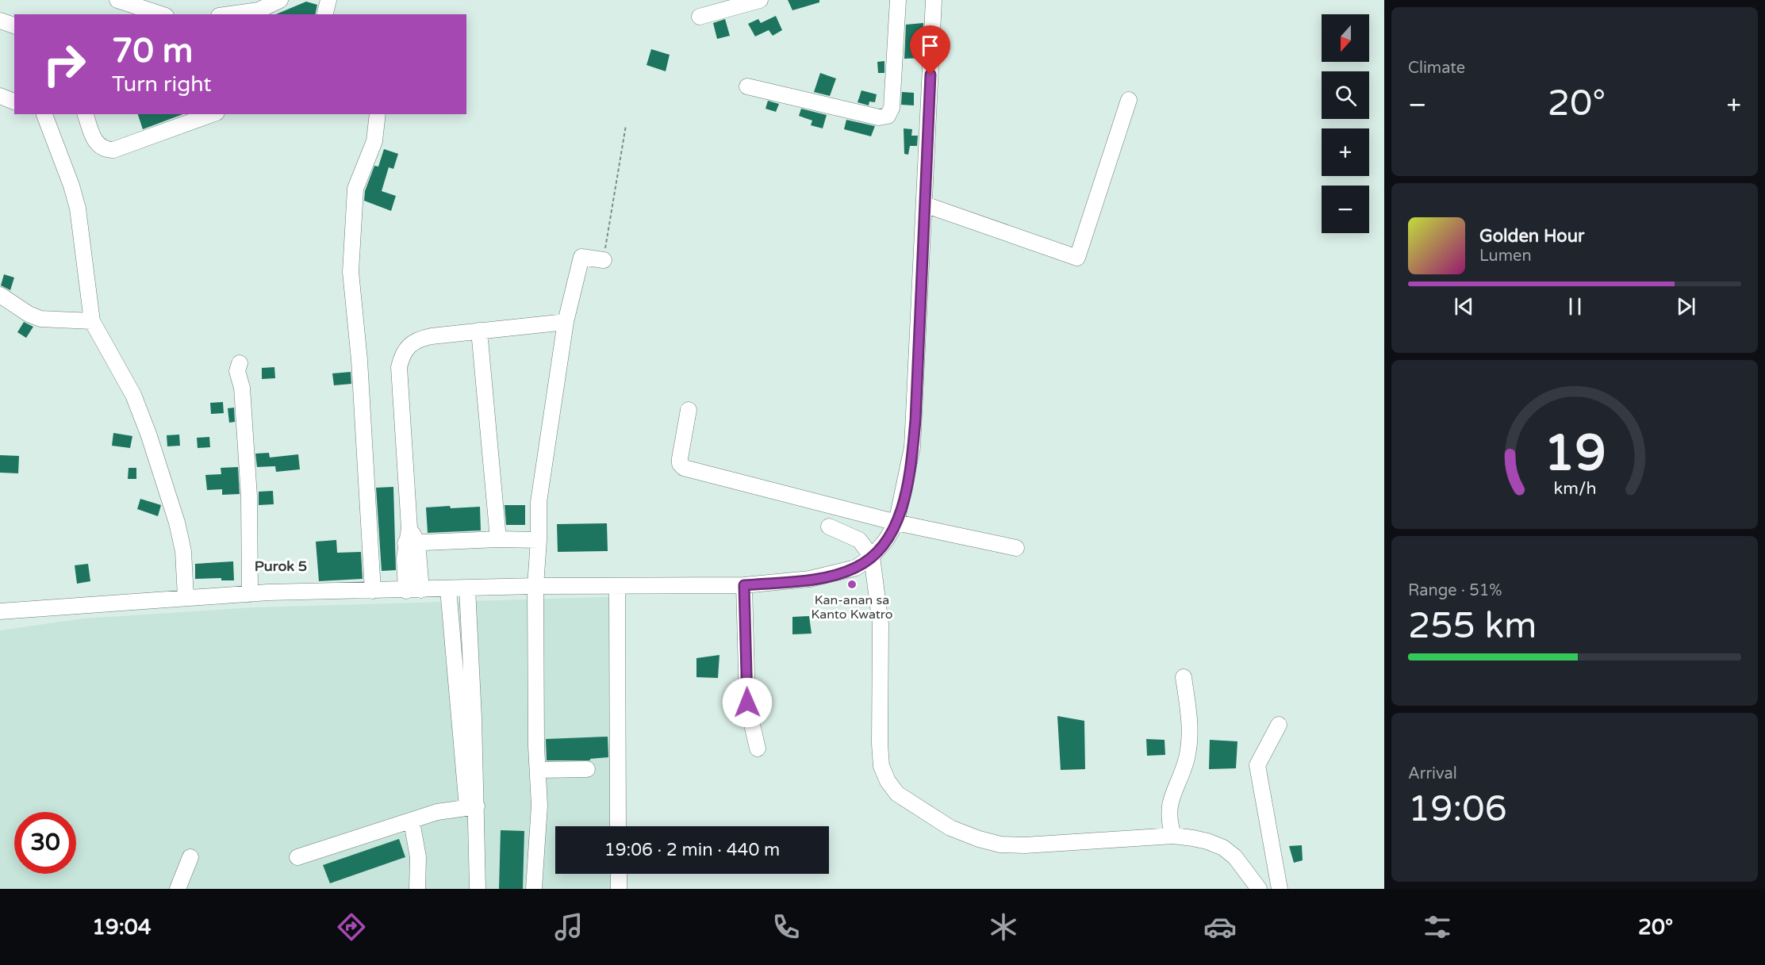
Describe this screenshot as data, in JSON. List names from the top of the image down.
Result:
{
  "districts": ["Purok 5"],
  "places": ["Kan-anan sa Kanto Kwatro"],
  "north": "bottom",
  "page": {
    "tile": [
      "Climate",
      ["Range · 51%", "255 km"],
      ["Arrival", "19:06"]
    ],
    "map_buttons": ["+", "−"],
    "turn": ["70 m", "Turn right"],
    "heat": ["−", "20°", "+"],
    "song": ["Golden Hour", "Lumen"],
    "limit": "30",
    "trip": "19:06 · 2 min · 440 m",
    "tabs": ["19:04", "20°"],
    "gauge": ["19", "km/h"]
  }
}
